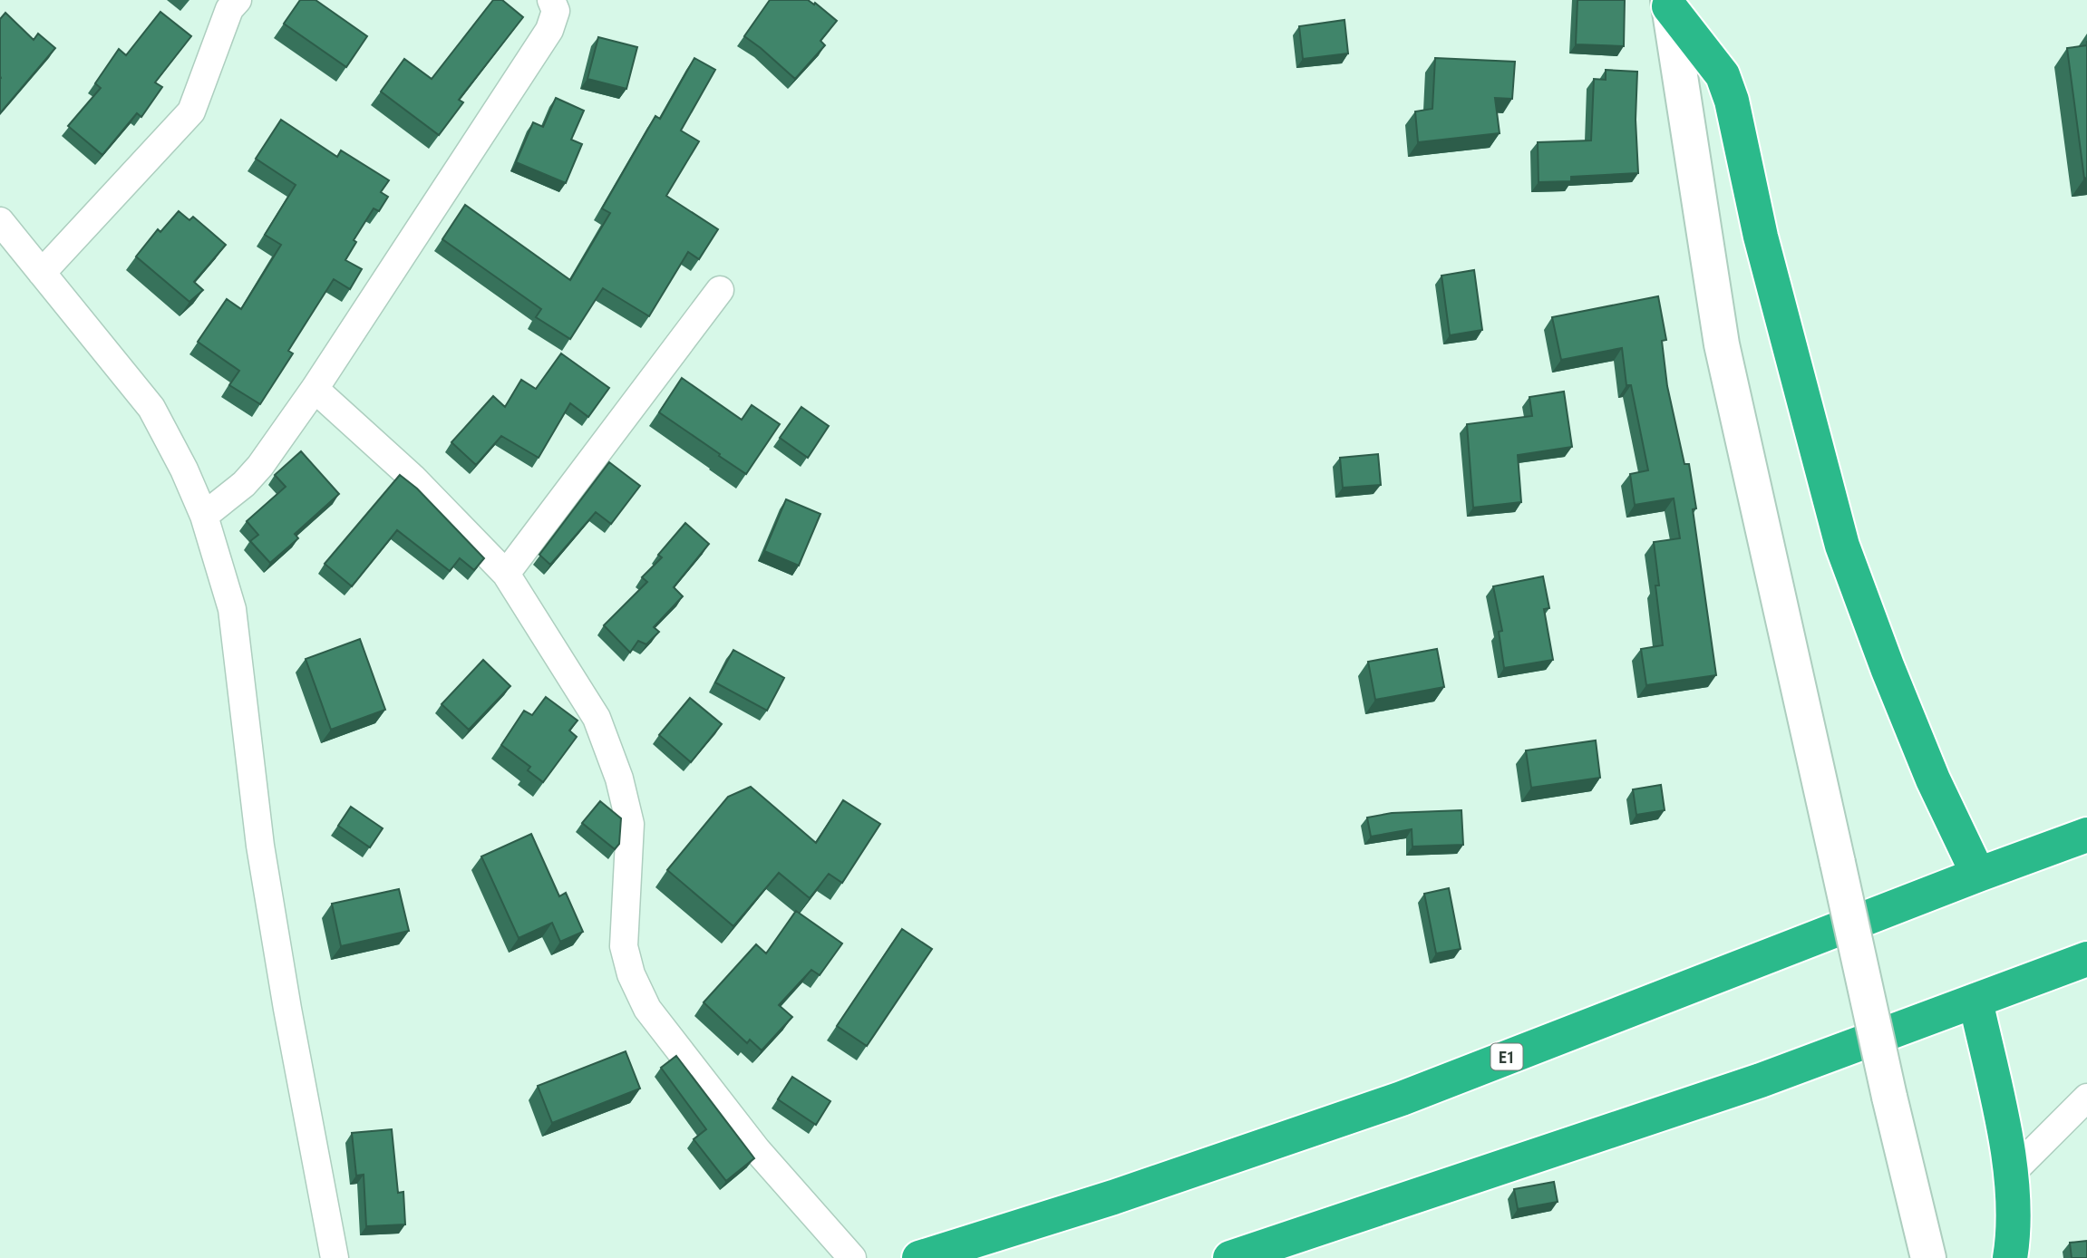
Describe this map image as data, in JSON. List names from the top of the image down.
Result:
{
  "streets": {
    "highway": ["E1"]
  }
}
